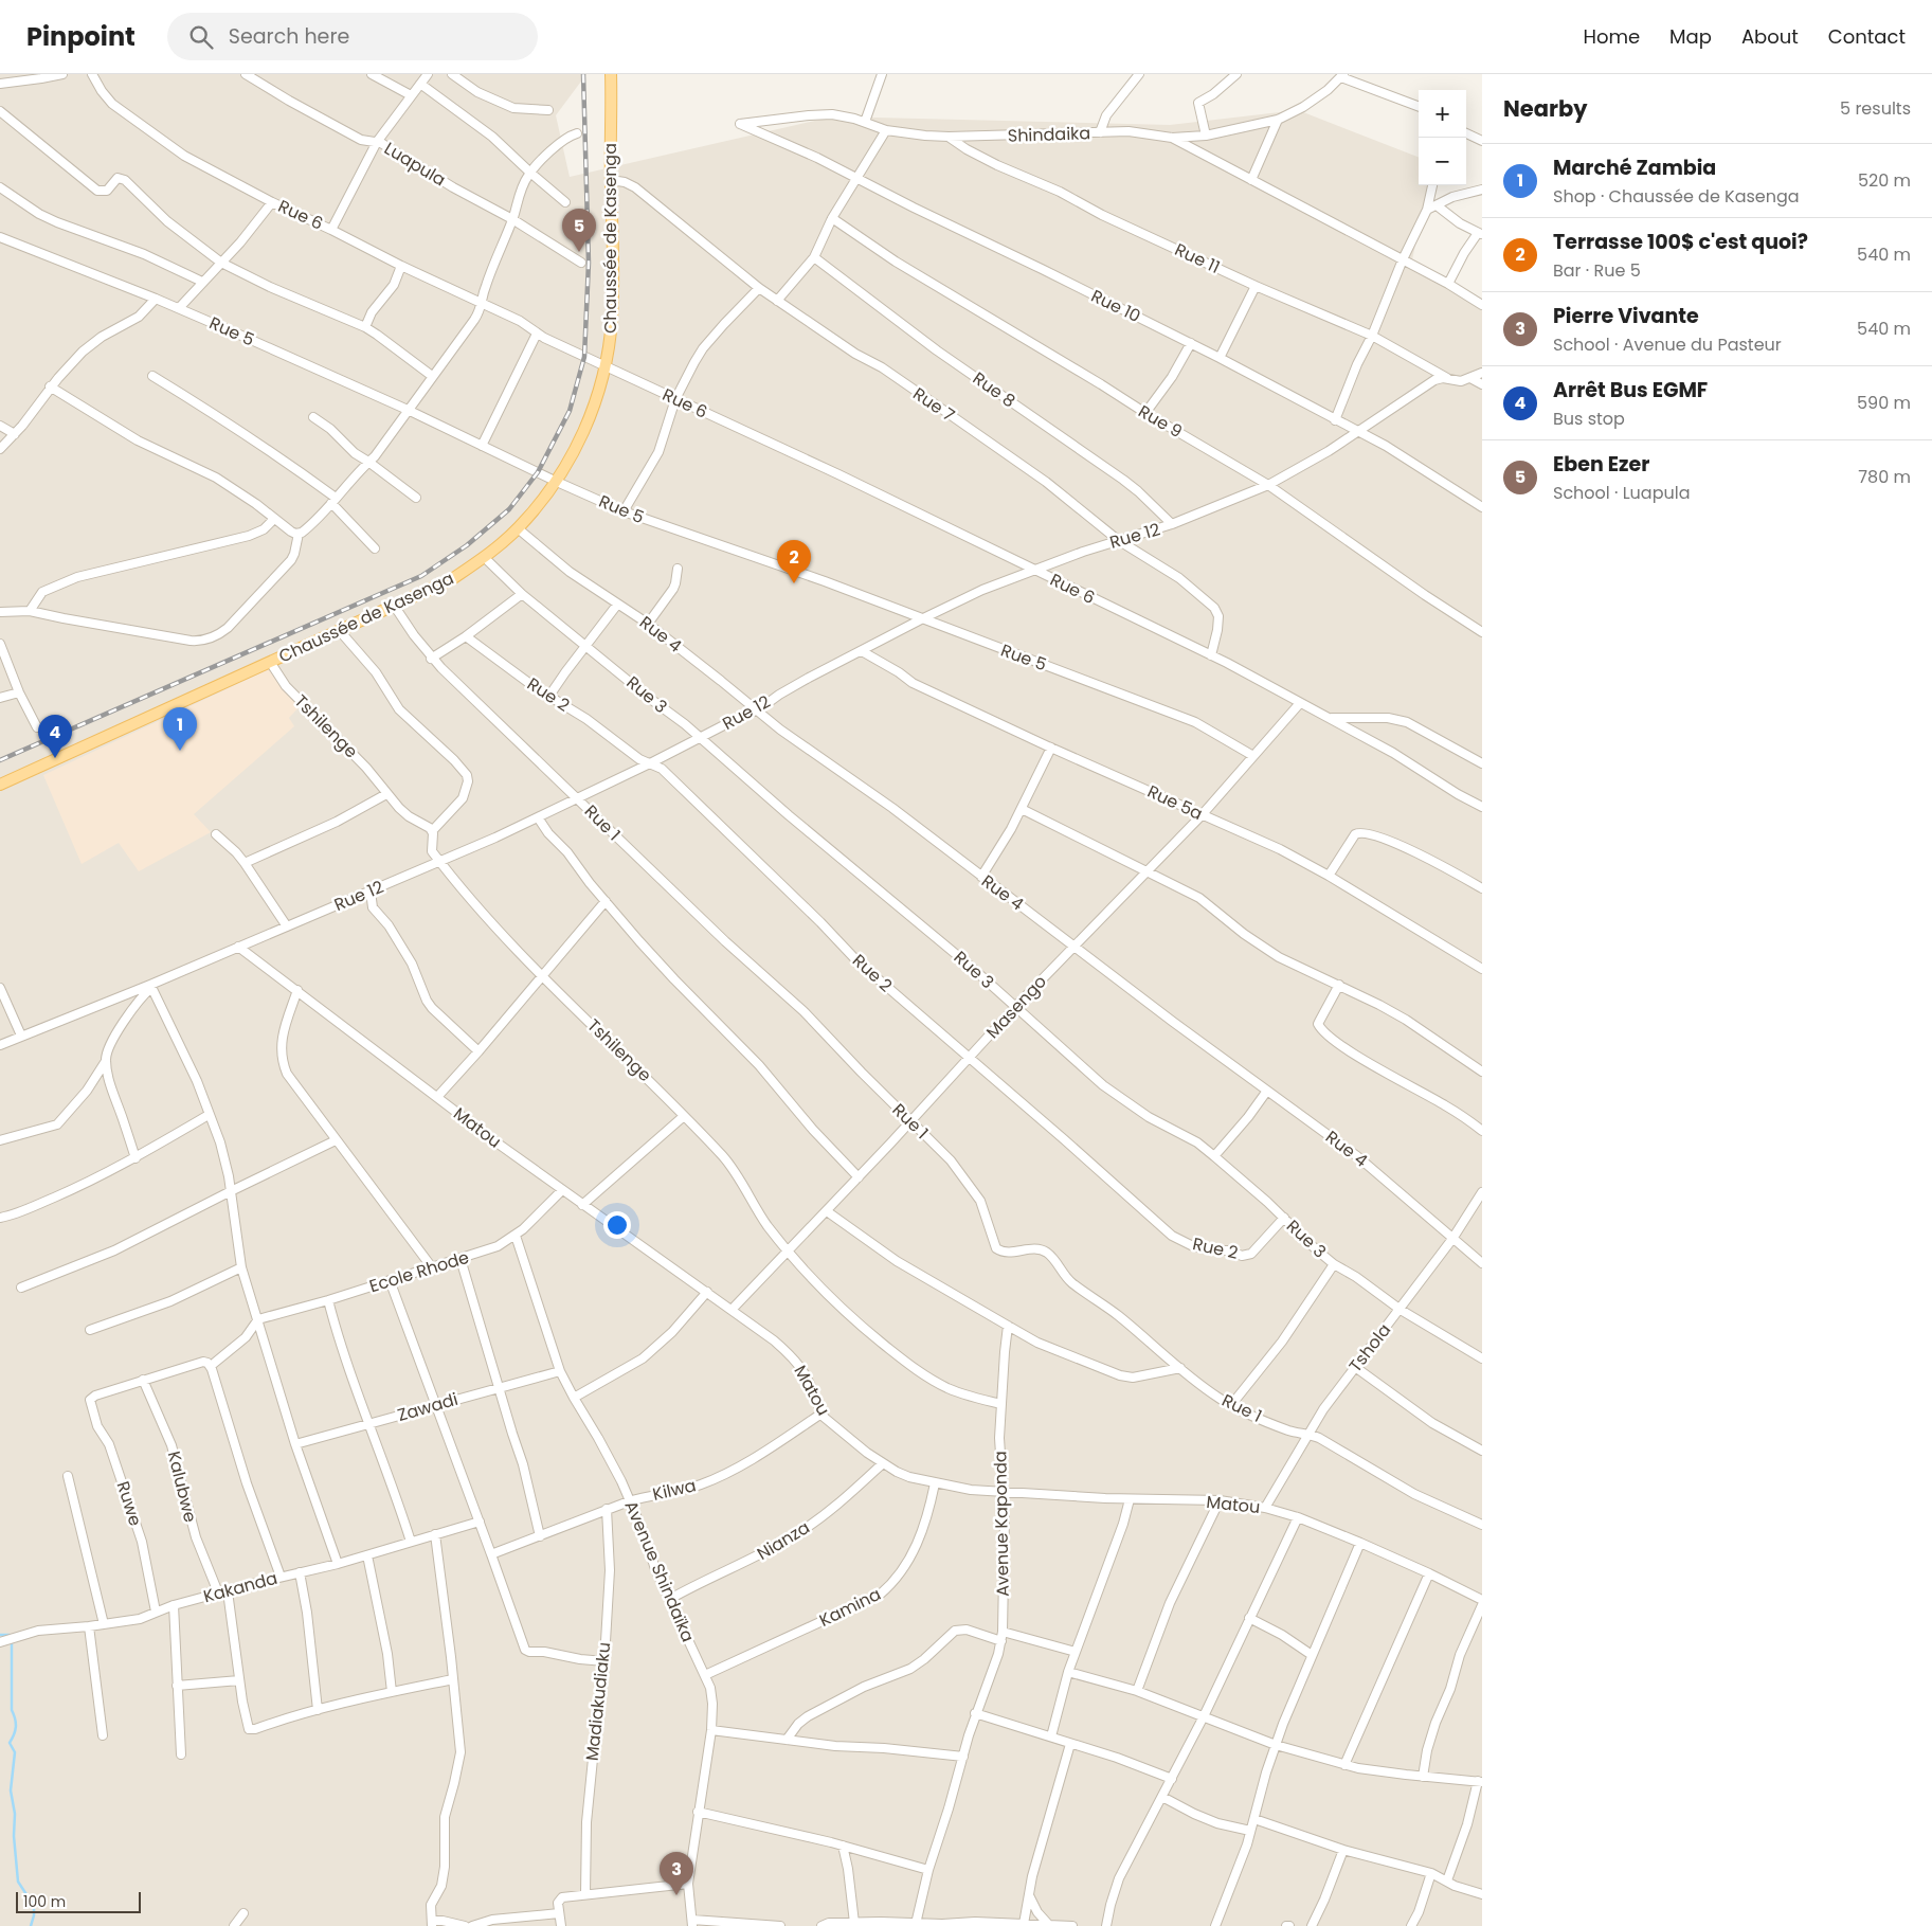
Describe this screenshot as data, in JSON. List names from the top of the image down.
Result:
{
  "streets": {
    "main road": ["Chaussée de Kasenga"],
    "street": [
      "Shindaika",
      "Luapula",
      "Rue 6",
      "Rue 11",
      "Rue 10",
      "Rue 5",
      "Rue 8",
      "Rue 7",
      "Rue 9",
      "Rue 12",
      "Rue 4",
      "Rue 2",
      "Rue 3",
      "Tshilenge",
      "Rue 5a",
      "Rue 1",
      "Masengo",
      "Matou",
      "Ecole Rhode",
      "Tshola",
      "Zawadi",
      "Kalubwe",
      "Kilwa",
      "Ruwe",
      "Avenue Kaponda",
      "Nianza",
      "Avenue Shindaïka",
      "Kakanda",
      "Kamina",
      "Madiakudiaku"
    ]
  },
  "crossings": [
    ["Shindaika", "Rue 11"],
    ["Shindaika", "Rue 10"],
    ["Rue 6", "Chaussée de Kasenga"],
    ["Rue 6", "Rue 7"],
    ["Rue 6", "Rue 12"],
    ["Rue 6", "Masengo"],
    ["Chaussée de Kasenga", "Rue 5"],
    ["Chaussée de Kasenga", "Rue 7"],
    ["Chaussée de Kasenga", "Rue 4"],
    ["Chaussée de Kasenga", "Rue 3"],
    ["Chaussée de Kasenga", "Tshilenge"],
    ["Chaussée de Kasenga", "Rue 1"],
    ["Rue 11", "Rue 12"],
    ["Rue 10", "Rue 12"],
    ["Rue 5", "Rue 12"],
    ["Rue 5", "Masengo"],
    ["Rue 8", "Rue 12"],
    ["Rue 7", "Rue 12"],
    ["Rue 9", "Rue 12"],
    ["Rue 12", "Rue 4"],
    ["Rue 12", "Rue 2"],
    ["Rue 12", "Rue 3"],
    ["Rue 12", "Tshilenge"],
    ["Rue 12", "Rue 5a"],
    ["Rue 12", "Rue 1"],
    ["Rue 12", "Matou"],
    ["Rue 4", "Masengo"],
    ["Rue 4", "Tshola"],
    ["Rue 2", "Rue 3"],
    ["Rue 2", "Masengo"],
    ["Rue 3", "Masengo"],
    ["Rue 3", "Tshola"],
    ["Tshilenge", "Masengo"],
    ["Tshilenge", "Avenue Kaponda"],
    ["Rue 5a", "Masengo"],
    ["Rue 1", "Masengo"],
    ["Rue 1", "Tshola"],
    ["Masengo", "Matou"],
    ["Matou", "Ecole Rhode"],
    ["Matou", "Tshola"],
    ["Matou", "Kilwa"],
    ["Matou", "Avenue Kaponda"],
    ["Matou", "Nianza"],
    ["Matou", "Kamina"],
    ["Ecole Rhode", "Avenue Shindaïka"],
    ["Zawadi", "Avenue Shindaïka"],
    ["Kalubwe", "Ruwe"],
    ["Kalubwe", "Kakanda"],
    ["Kilwa", "Avenue Shindaïka"],
    ["Kilwa", "Madiakudiaku"],
    ["Ruwe", "Kakanda"],
    ["Nianza", "Avenue Shindaïka"],
    ["Avenue Shindaïka", "Kamina"]
  ],
  "scale_bar": "100 m",
  "page": {
    "header": "Pinpoint",
    "search": "Search here",
    "nav": [
      "Home",
      "Map",
      "About",
      "Contact"
    ],
    "heading": ["Nearby", "5 results"],
    "map_buttons": ["+", "−"],
    "list": [
      {
        "mark": "1",
        "name": "Marché Zambia",
        "note": "Shop · Chaussée de Kasenga",
        "value": "520 m"
      },
      {
        "mark": "2",
        "name": "Terrasse 100$ c'est quoi?",
        "note": "Bar · Rue 5",
        "value": "540 m"
      },
      {
        "mark": "3",
        "name": "Pierre Vivante",
        "note": "School · Avenue du Pasteur",
        "value": "540 m"
      },
      {
        "mark": "4",
        "name": "Arrêt Bus EGMF",
        "note": "Bus stop",
        "value": "590 m"
      },
      {
        "mark": "5",
        "name": "Eben Ezer",
        "note": "School · Luapula",
        "value": "780 m"
      }
    ],
    "pins": [
      "5",
      "2",
      "1",
      "4",
      "3"
    ],
    "scale": "100 m"
  }
}
